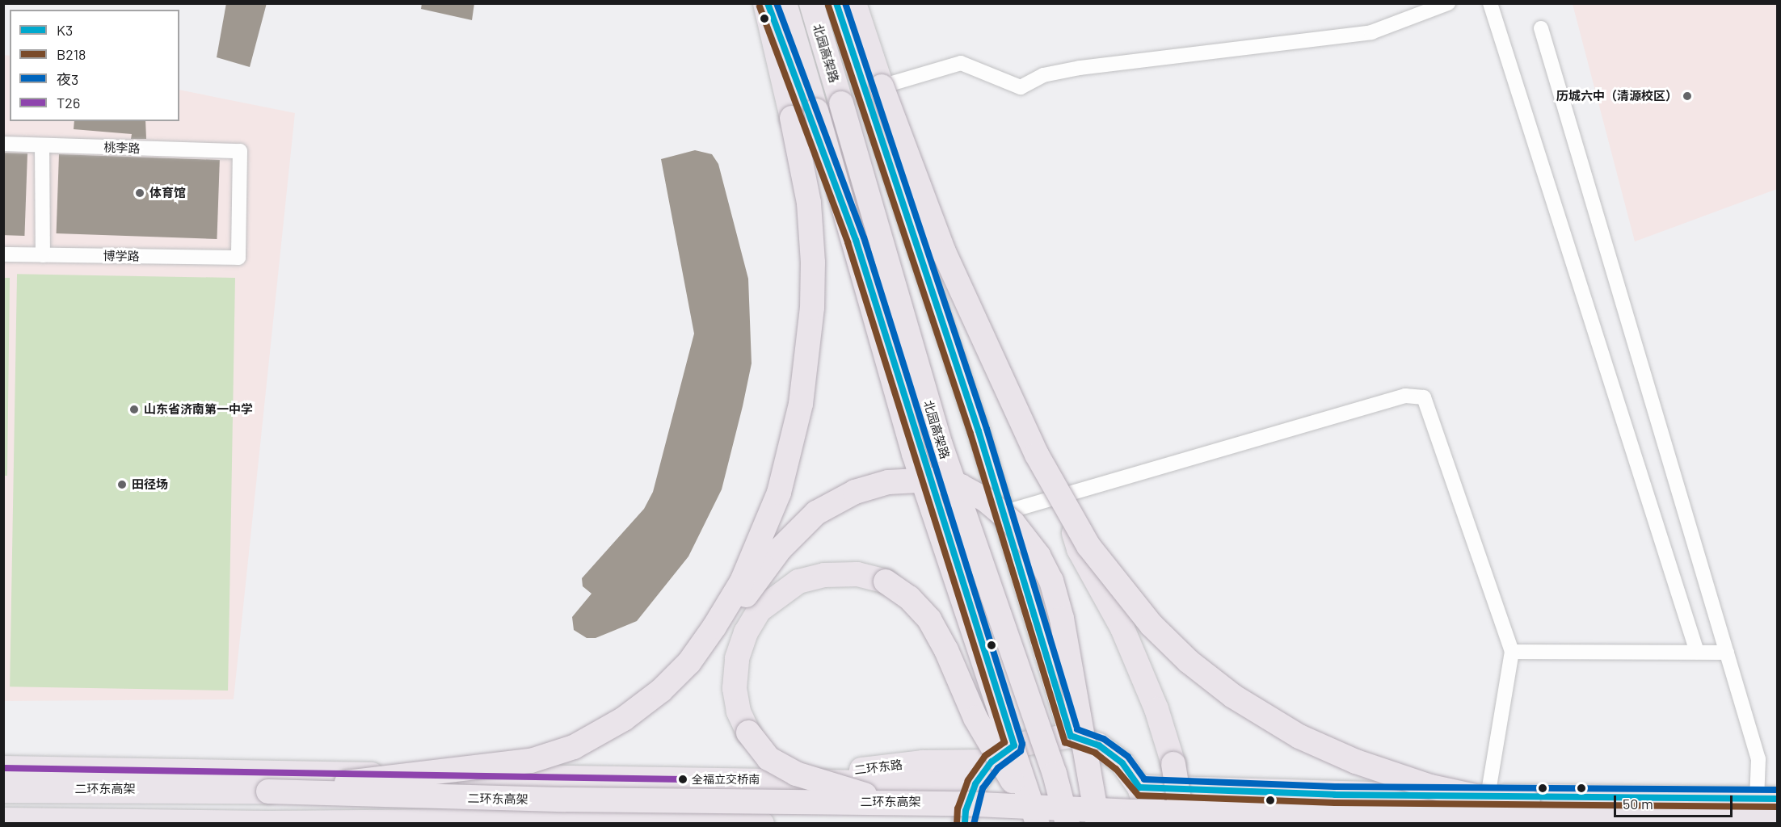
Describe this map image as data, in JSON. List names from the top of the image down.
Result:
{
  "streets": {
    "highway": ["北园高架路", "二环东路", "二环东高架"],
    "street": ["桃李路", "博学路"]
  },
  "crossings": [
    ["桃李路", "博学路"]
  ],
  "places": [
    "历城六中（清源校区）",
    "体育馆",
    "山东省济南第一中学",
    "田径场",
    "全福立交桥南"
  ],
  "lines": [
    "transit line K3",
    "transit line 夜3",
    "transit line B218",
    "transit line T26"
  ],
  "legend": [
    "K3",
    "B218",
    "夜3",
    "T26"
  ],
  "scale_bar": "50 m"
}
